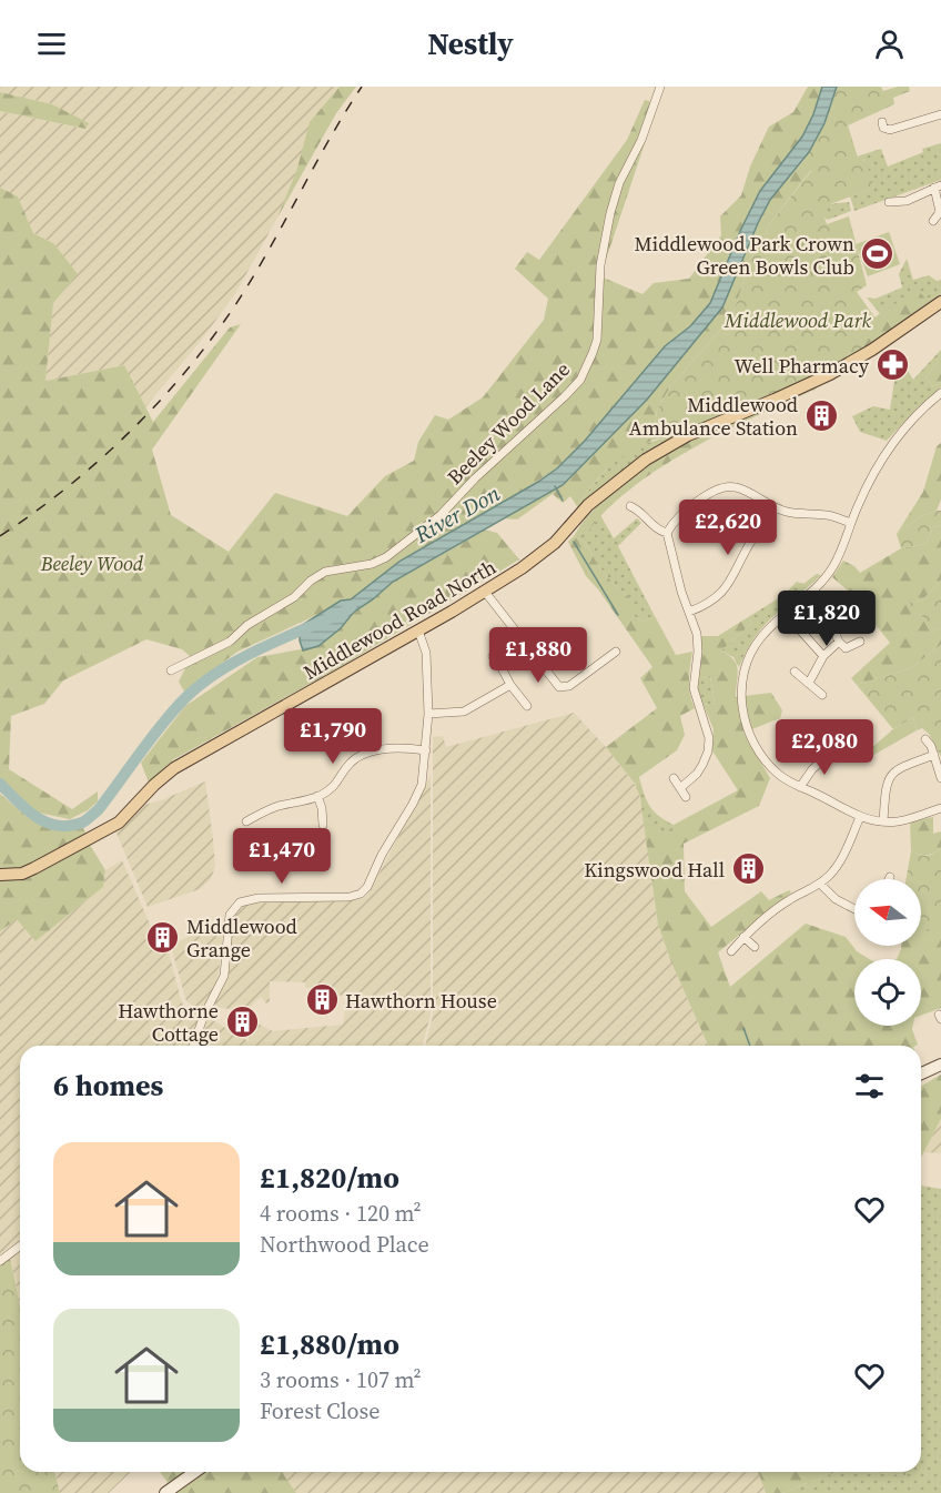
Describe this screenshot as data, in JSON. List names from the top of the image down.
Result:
{
  "streets": {
    "main road": ["Middlewood Road North"],
    "street": ["Beeley Wood Lane"]
  },
  "water": ["River Don"],
  "parks": ["Middlewood Park", "Beeley Wood"],
  "places": {
    "sports": ["Middlewood Park Crown Green Bowls Club"],
    "pharmacy": ["Well Pharmacy"],
    "building": [
      "Middlewood Ambulance Station",
      "Kingswood Hall",
      "Middlewood Grange",
      "Hawthorn House",
      "Hawthorne Cottage"
    ]
  },
  "north": "left",
  "page": {
    "header": "Nestly",
    "price": [
      "£2,620",
      "£1,820",
      "£1,880",
      "£1,790",
      "£2,080",
      "£1,470"
    ],
    "heading": "6 homes",
    "list": [
      {
        "name": "£1,820/mo",
        "note": "4 rooms · 120 m² · Northwood Place"
      },
      {
        "name": "£1,880/mo",
        "note": "3 rooms · 107 m² · Forest Close"
      }
    ]
  }
}
